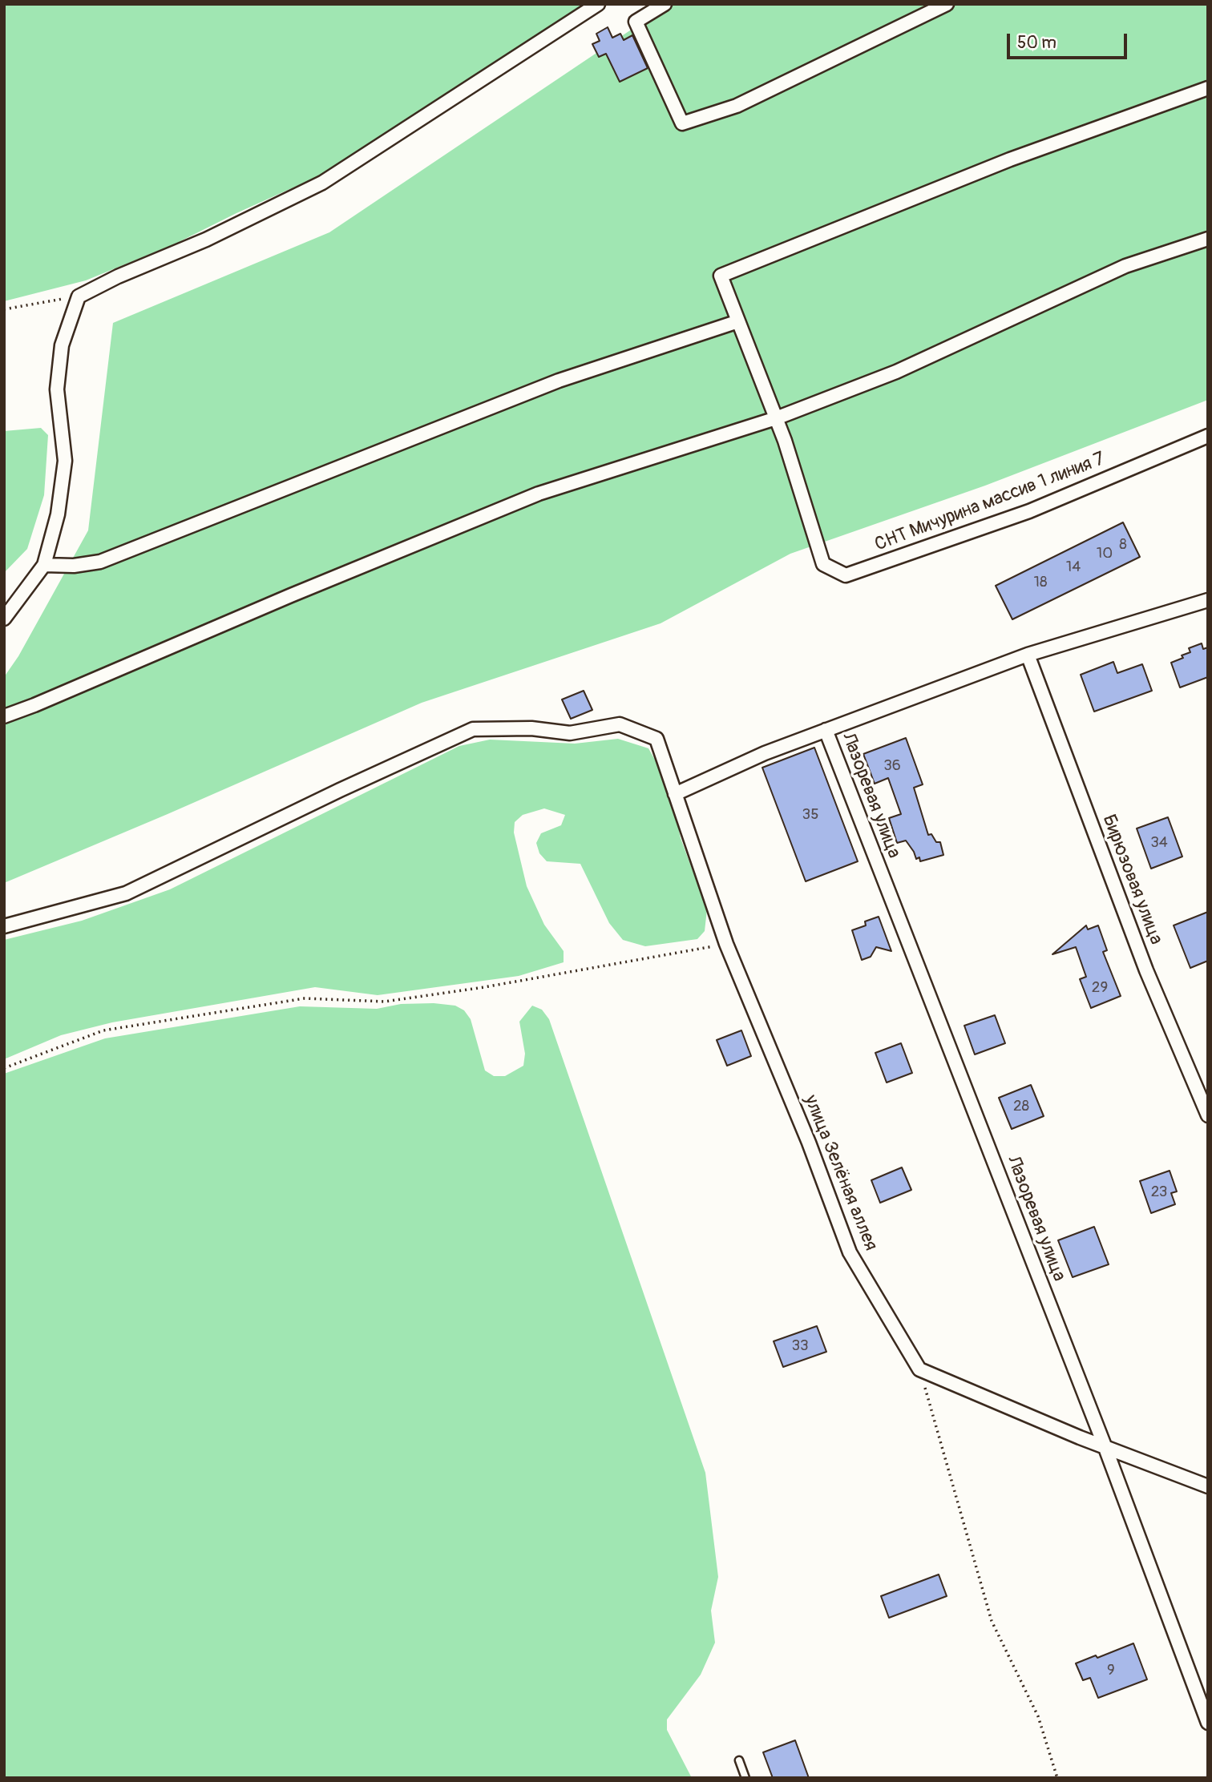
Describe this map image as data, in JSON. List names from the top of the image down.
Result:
{
  "streets": {
    "street": [
      "СНТ Мичурина массив 1 линия 7",
      "Лазоревая улица",
      "Бирюзовая улица",
      "улица Зелёная аллея"
    ]
  },
  "house_numbers": [
    "8",
    "10",
    "14",
    "18",
    "36",
    "35",
    "34",
    "29",
    "28",
    "23",
    "33",
    "9"
  ],
  "scale_bar": "50 m"
}
